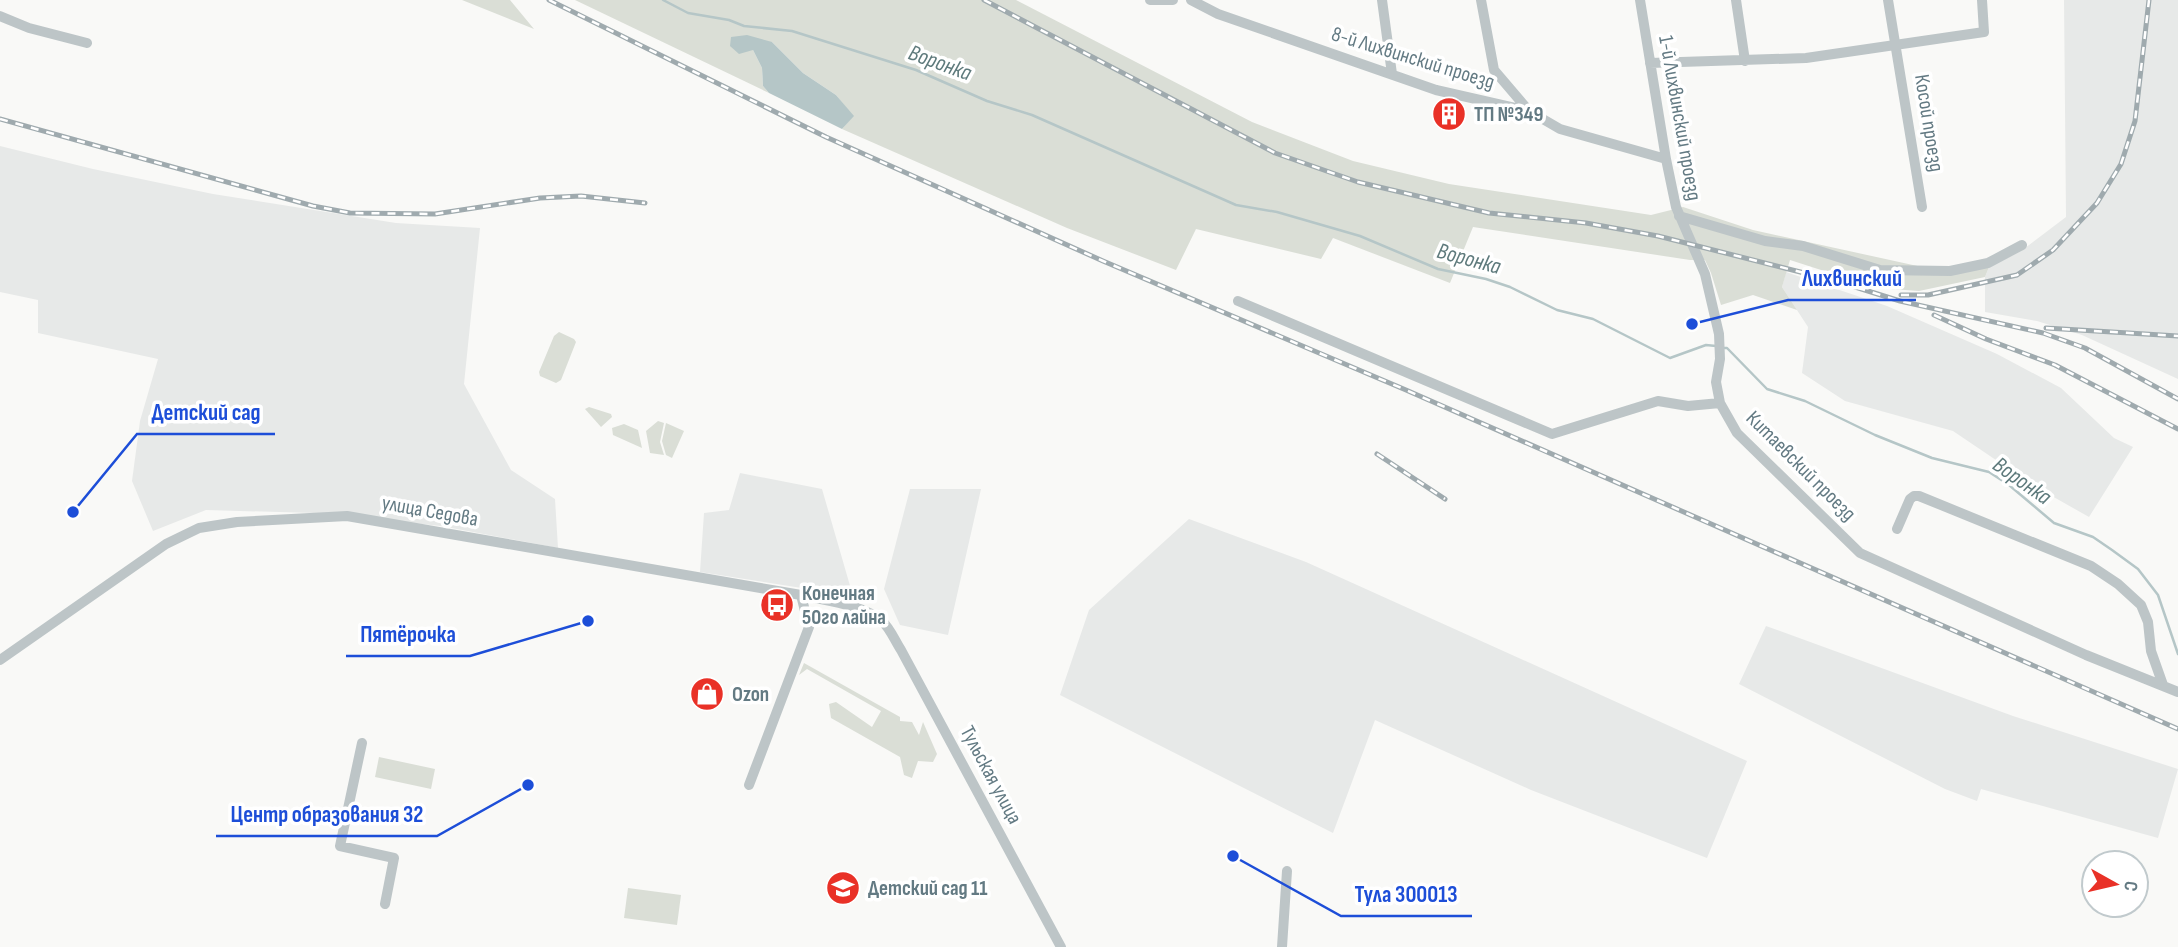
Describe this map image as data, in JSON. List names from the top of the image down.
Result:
{
  "streets": {
    "street": [
      "8-й Лихвинский проезд",
      "1-й Лихвинский проезд",
      "Косой проезд",
      "Китаевский проезд",
      "улица Седова",
      "Тульская улица"
    ]
  },
  "crossings": [
    ["8-й Лихвинский проезд", "1-й Лихвинский проезд"],
    ["1-й Лихвинский проезд", "Китаевский проезд"],
    ["улица Седова", "Тульская улица"]
  ],
  "water": ["Воронка"],
  "places": {
    "building": ["ТП №349"],
    "other": [
      "Лихвинский",
      "Детский сад",
      "Пятёрочка",
      "Центр образования 32",
      "Тула 300013"
    ],
    "bus stop": ["Конечная 50го лайна"],
    "shop": ["Ozon"],
    "school or university": ["Детский сад 11"]
  },
  "north": "right"
}
